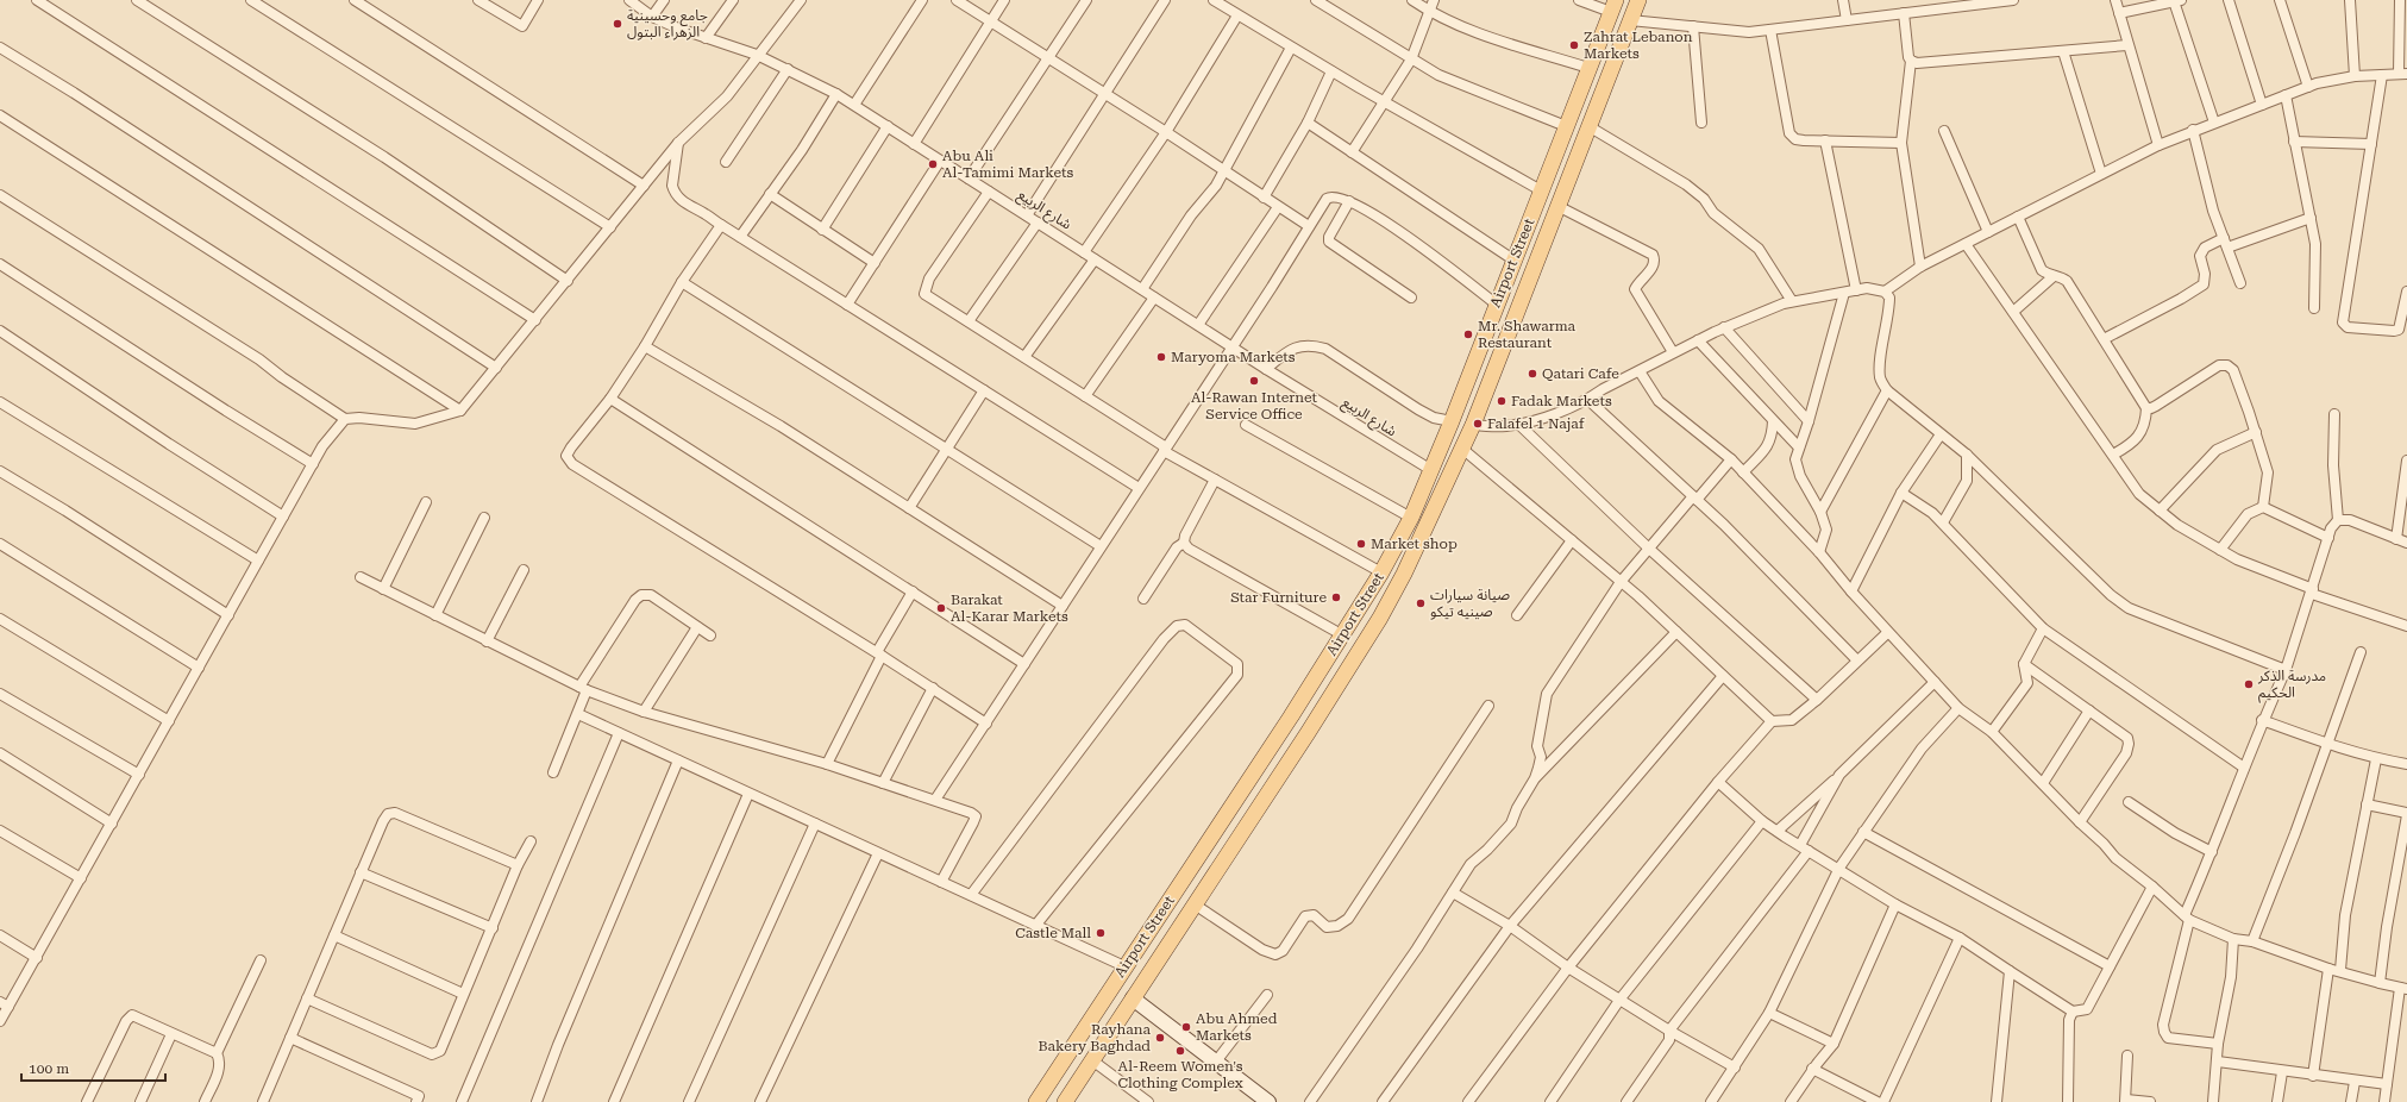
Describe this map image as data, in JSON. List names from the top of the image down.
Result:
{
  "streets": {
    "main road": ["Airport Street"],
    "street": ["شارع الربيع"]
  },
  "crossings": [
    ["شارع الربيع", "Airport Street"]
  ],
  "places": [
    "جامع وحسينية الزهراء البتول",
    "Zahrat Lebanon Markets",
    "Abu Ali Al-Tamimi Markets",
    "Mr. Shawarma Restaurant",
    "Maryoma Markets",
    "Qatari Cafe",
    "Al-Rawan Internet Service Office",
    "Fadak Markets",
    "Falafel 1 Najaf",
    "Market shop",
    "Star Furniture",
    "صيانة سيارات صينيه تيكو",
    "Barakat Al-Karar Markets",
    "مدرسة الذكر الحكيم",
    "Castle Mall",
    "Abu Ahmed Markets",
    "Rayhana Bakery Baghdad",
    "Al-Reem Women's Clothing Complex"
  ],
  "scale_bar": "100 m"
}
